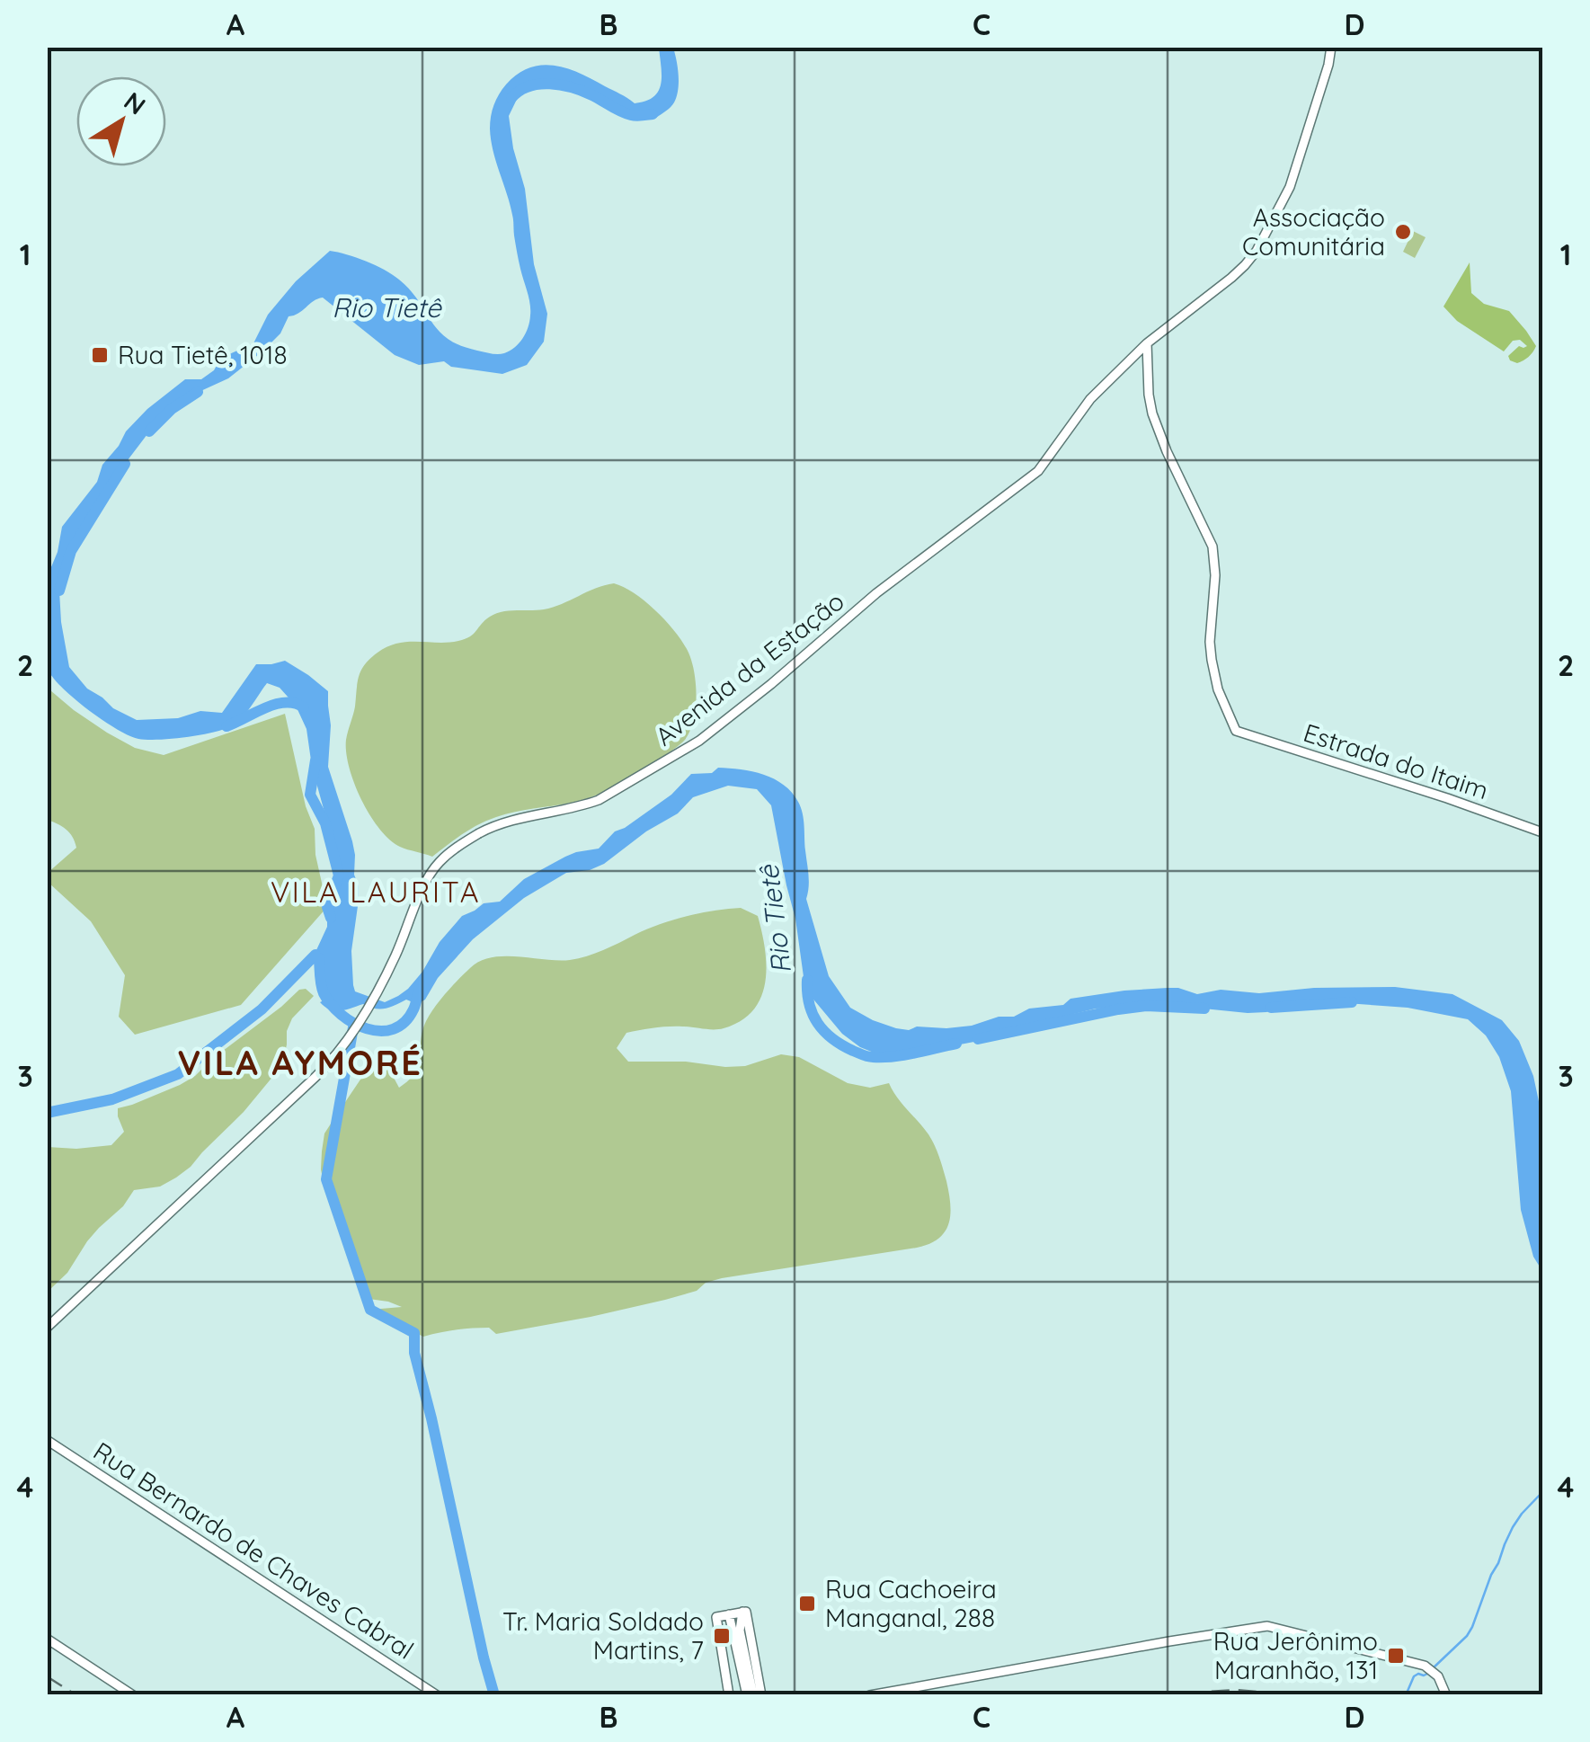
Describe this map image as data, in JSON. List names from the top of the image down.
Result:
{
  "streets": {
    "street": ["Avenida da Estação", "Estrada do Itaim", "Rua Bernardo de Chaves Cabral"]
  },
  "crossings": [
    ["Avenida da Estação", "Estrada do Itaim"]
  ],
  "districts": ["VILA LAURITA", "VILA AYMORÉ"],
  "water": ["Rio Tietê"],
  "places": {
    "other": ["Associação Comunitária"],
    "transit": [
      "Rua Tietê, 1018",
      "Rua Cachoeira Manganal, 288",
      "Tr. Maria Soldado Martins, 7",
      "Rua Jerônimo Maranhão, 131"
    ]
  },
  "north": "top right",
  "grid": {
    "columns": [
      "A",
      "B",
      "C",
      "D"
    ],
    "rows": [
      "1",
      "2",
      "3",
      "4"
    ]
  }
}
